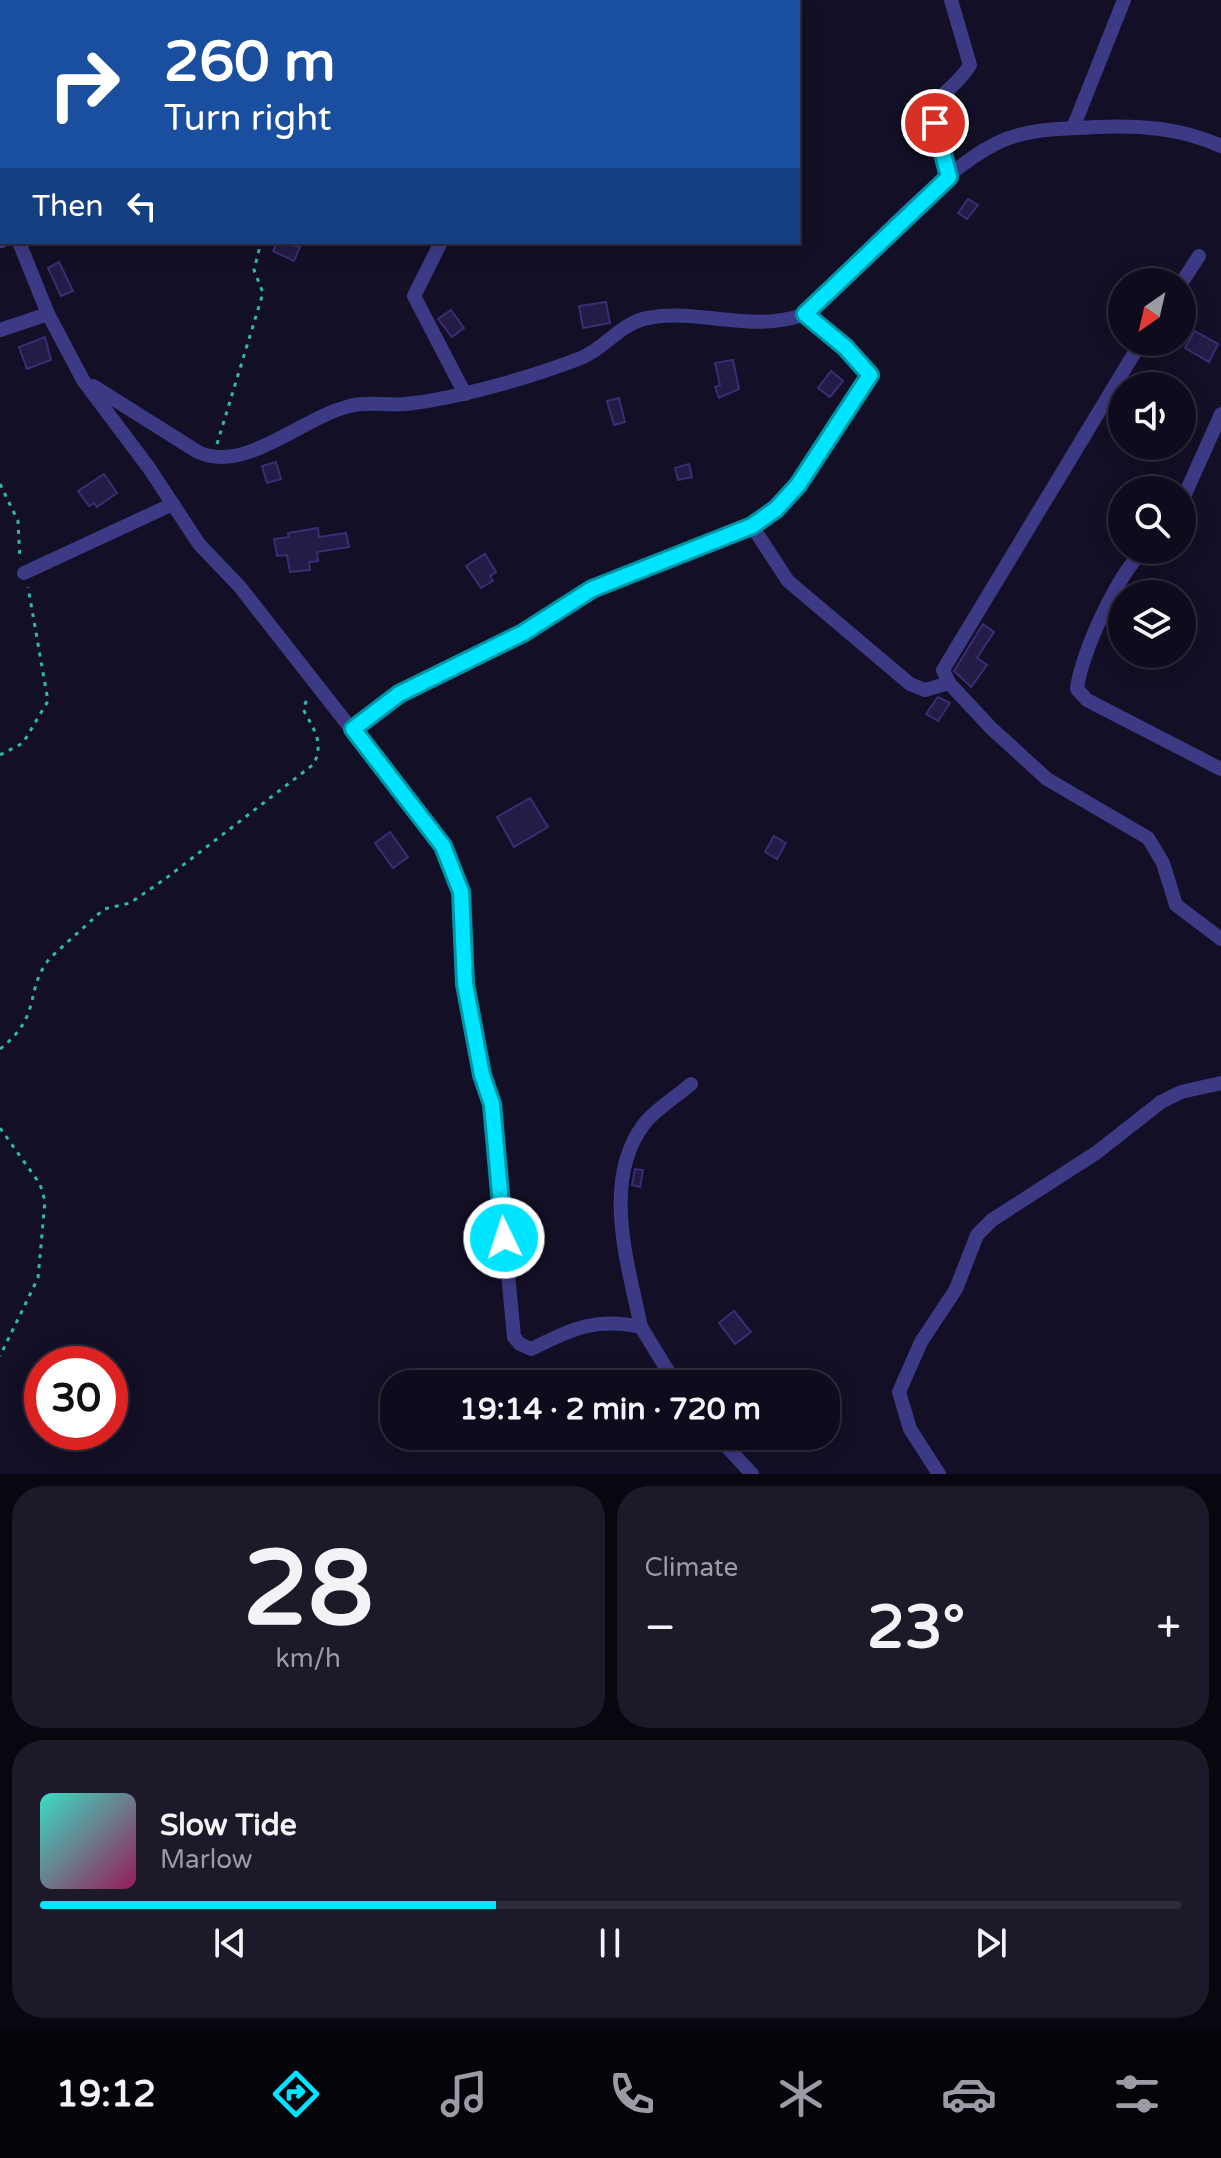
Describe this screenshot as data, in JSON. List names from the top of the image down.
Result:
{
  "north": "bottom left",
  "page": {
    "turn": ["260 m", "Turn right"],
    "then": "Then",
    "limit": "30",
    "trip": "19:14 · 2 min · 720 m",
    "tile": [
      ["28", "km/h"],
      "Climate"
    ],
    "heat": ["−", "23°", "+"],
    "song": ["Slow Tide", "Marlow"],
    "tabs": "19:12"
  }
}
